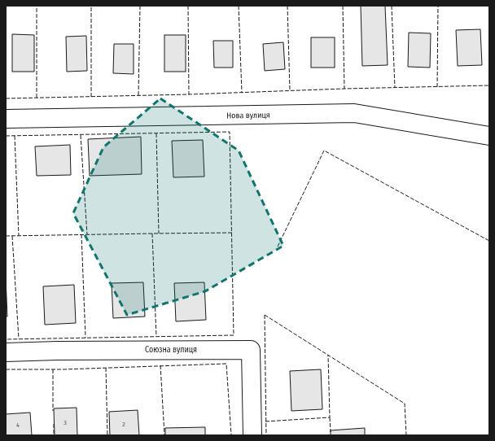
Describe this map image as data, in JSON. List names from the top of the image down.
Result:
{
  "streets": {
    "street": ["Нова вулиця", "Союзна вулиця"]
  },
  "house_numbers": ["3", "2", "4"]
}
